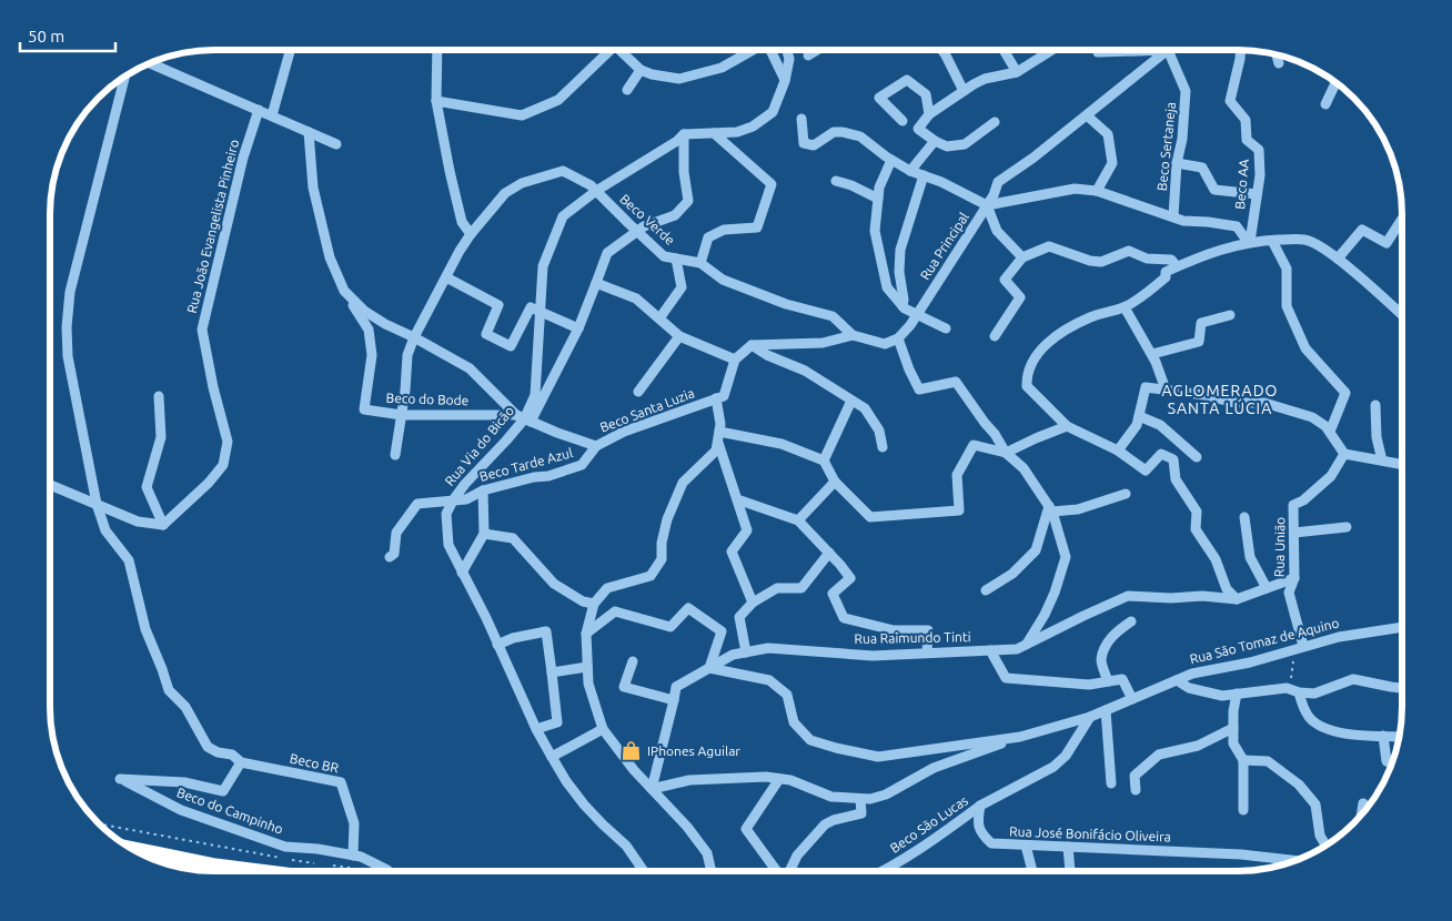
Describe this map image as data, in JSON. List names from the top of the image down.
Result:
{
  "streets": {
    "street": [
      "Beco Sertaneja",
      "Beco AA",
      "Beco Verde",
      "Rua João Evangelista Pinheiro",
      "Rua Principal",
      "Beco do Bode",
      "Beco Santa Luzia",
      "Rua Via do Bicão",
      "Beco Tarde Azul",
      "Rua União",
      "Rua Raimundo Tinti",
      "Rua São Tomaz de Aquino",
      "Beco BR",
      "Beco do Campinho",
      "Beco São Lucas",
      "Rua José Bonifácio Oliveira"
    ]
  },
  "crossings": [
    ["Beco Sertaneja", "Rua Principal"],
    ["Beco Verde", "Beco do Bode"],
    ["Beco Verde", "Beco Santa Luzia"],
    ["Beco Verde", "Rua Via do Bicão"],
    ["Beco do Bode", "Beco Santa Luzia"],
    ["Beco do Bode", "Rua Via do Bicão"],
    ["Beco Santa Luzia", "Rua Via do Bicão"],
    ["Beco Santa Luzia", "Beco Tarde Azul"],
    ["Rua Via do Bicão", "Beco Tarde Azul"],
    ["Rua União", "Rua Raimundo Tinti"],
    ["Rua União", "Rua São Tomaz de Aquino"],
    ["Rua Raimundo Tinti", "Rua São Tomaz de Aquino"],
    ["Beco BR", "Beco do Campinho"],
    ["Beco São Lucas", "Rua José Bonifácio Oliveira"]
  ],
  "districts": ["AGLOMERADO SANTA LÚCIA"],
  "places": {
    "shop": ["IPhones Aguilar"]
  },
  "scale_bar": "50 m"
}
